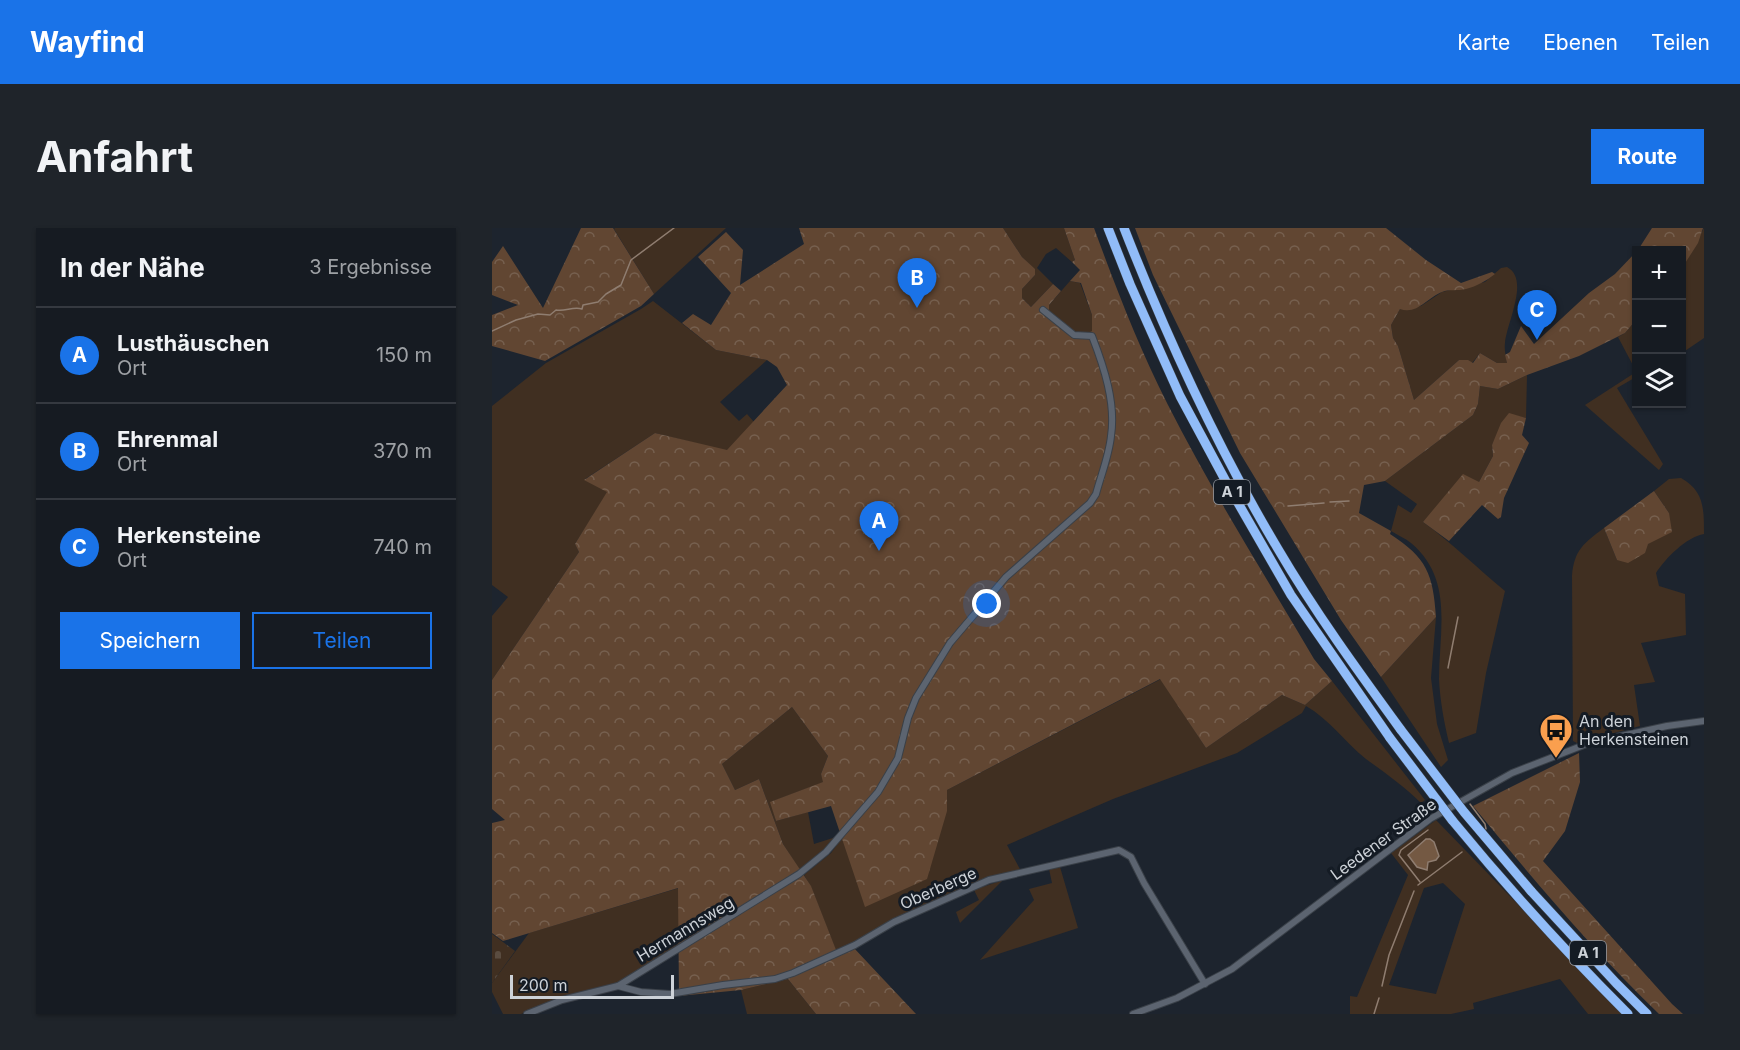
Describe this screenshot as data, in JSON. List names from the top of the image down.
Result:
{
  "streets": {
    "highway": ["A 1"],
    "street": ["Leedener Straße", "Oberberge", "Hermannsweg"]
  },
  "crossings": [
    ["Leedener Straße", "Oberberge"],
    ["Oberberge", "Hermannsweg"]
  ],
  "places": {
    "bus stop": ["An den Herkensteinen"]
  },
  "scale_bar": "200 m",
  "page": {
    "header": "Wayfind",
    "nav": ["Karte", "Ebenen", "Teilen"],
    "buttons": [
      "Route",
      ["Speichern", "Teilen"]
    ],
    "title": "Anfahrt",
    "heading": ["In der Nähe", "3 Ergebnisse"],
    "map_buttons": ["+", "−"],
    "pins": ["B", "C", "A"],
    "list": [
      {
        "mark": "A",
        "name": "Lusthäuschen",
        "note": "Ort",
        "value": "150 m"
      },
      {
        "mark": "B",
        "name": "Ehrenmal",
        "note": "Ort",
        "value": "370 m"
      },
      {
        "mark": "C",
        "name": "Herkensteine",
        "note": "Ort",
        "value": "740 m"
      }
    ],
    "scale": "200 m"
  }
}
